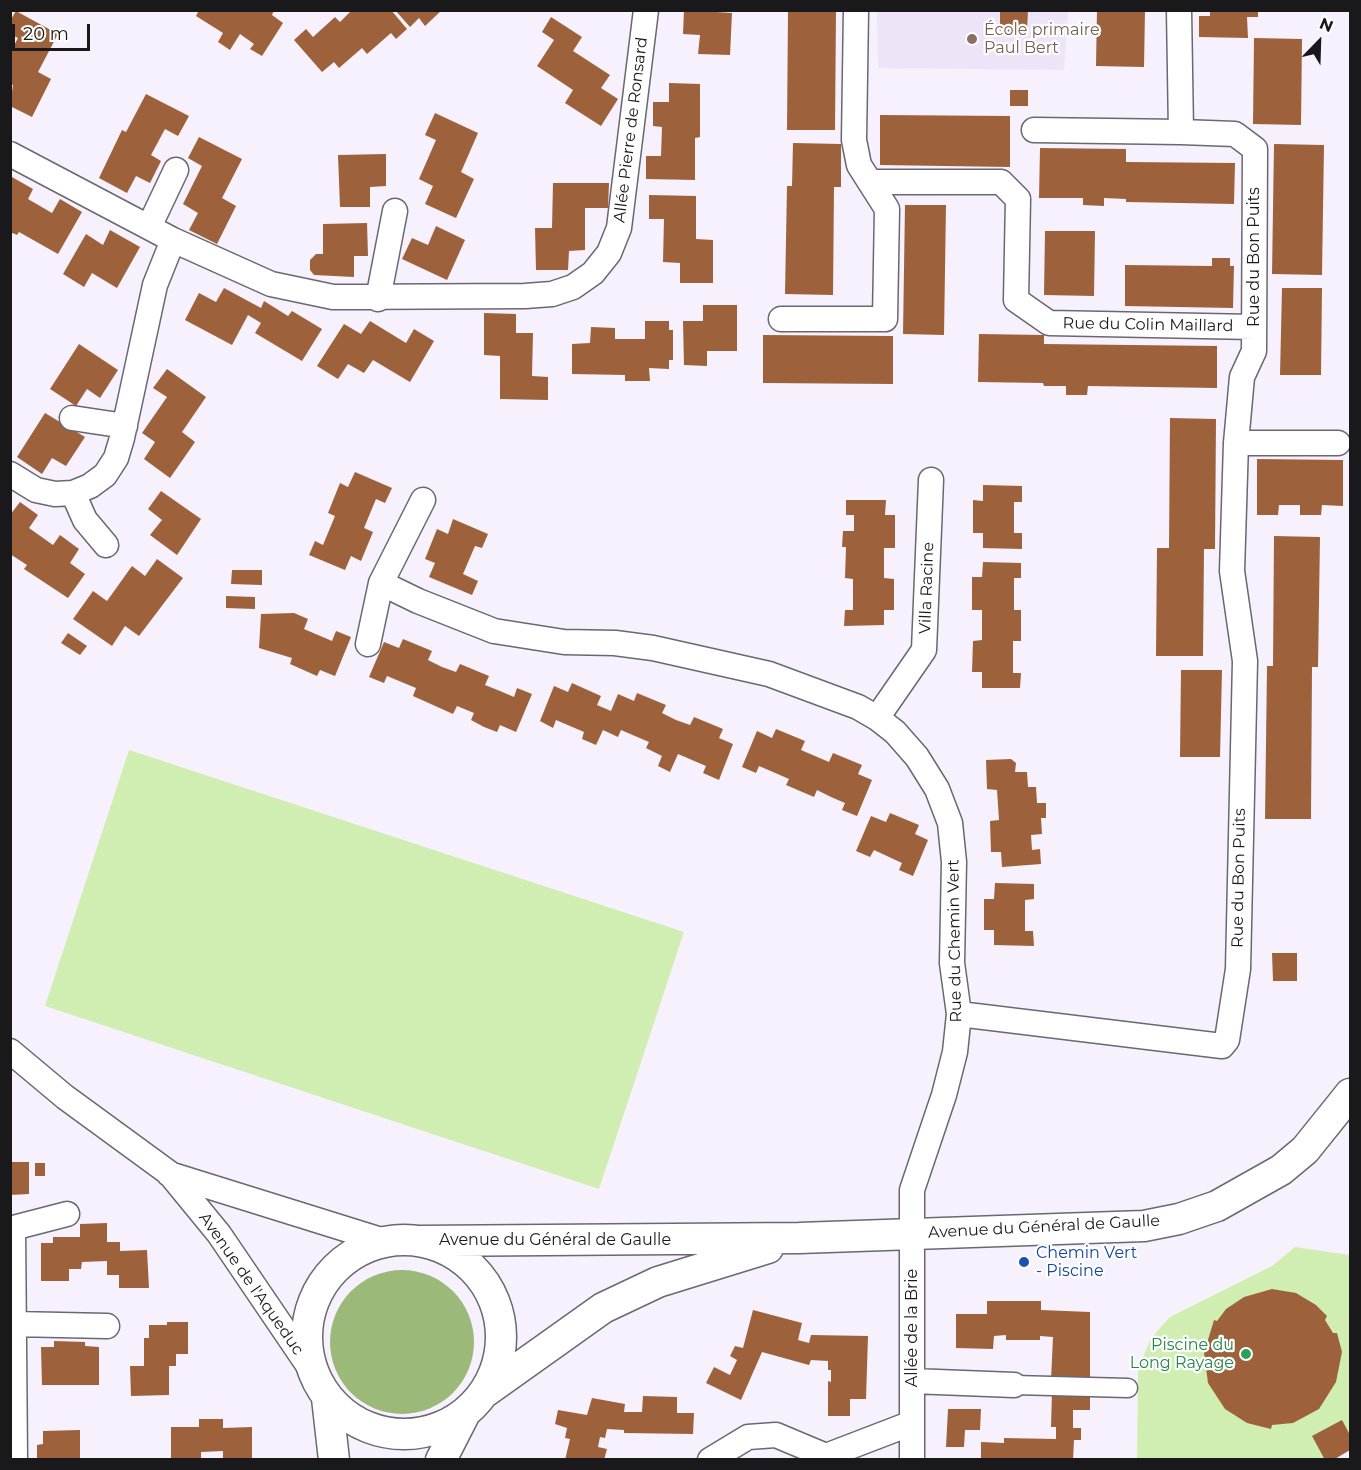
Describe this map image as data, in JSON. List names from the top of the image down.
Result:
{
  "streets": {
    "street": [
      "Allée Pierre de Ronsard",
      "Rue du Bon Puits",
      "Rue du Colin Maillard",
      "Villa Racine",
      "Rue du Chemin Vert",
      "Avenue du Général de Gaulle",
      "Avenue de l'Aqueduc",
      "Allée de la Brie"
    ]
  },
  "crossings": [
    ["Rue du Bon Puits", "Rue du Colin Maillard"],
    ["Rue du Bon Puits", "Rue du Chemin Vert"],
    ["Villa Racine", "Rue du Chemin Vert"],
    ["Rue du Chemin Vert", "Avenue du Général de Gaulle"],
    ["Rue du Chemin Vert", "Allée de la Brie"],
    ["Avenue du Général de Gaulle", "Avenue de l'Aqueduc"],
    ["Avenue du Général de Gaulle", "Allée de la Brie"]
  ],
  "places": ["École primaire Paul Bert", "Chemin Vert - Piscine", "Piscine du Long Rayage"],
  "scale_bar": "20 m",
  "north": "top right"
}
